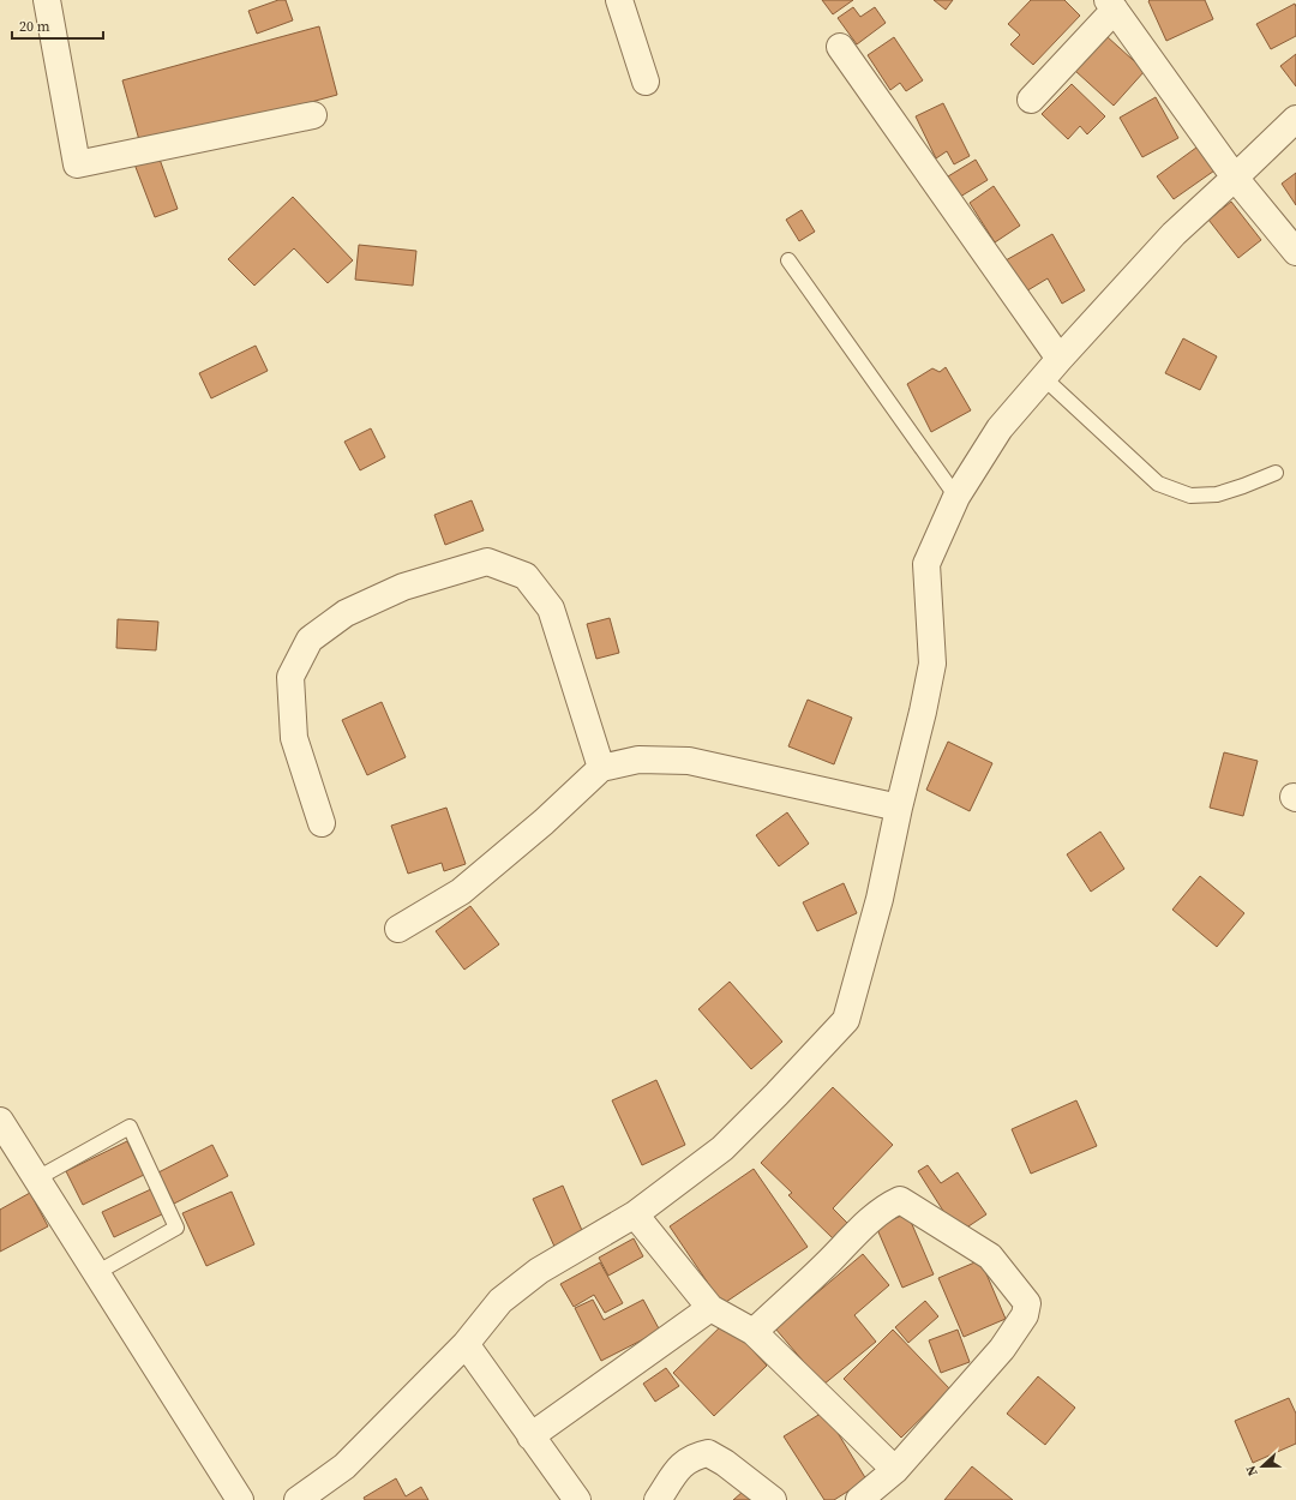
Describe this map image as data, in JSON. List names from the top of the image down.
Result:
{
  "scale_bar": "20 m",
  "north": "left"
}
